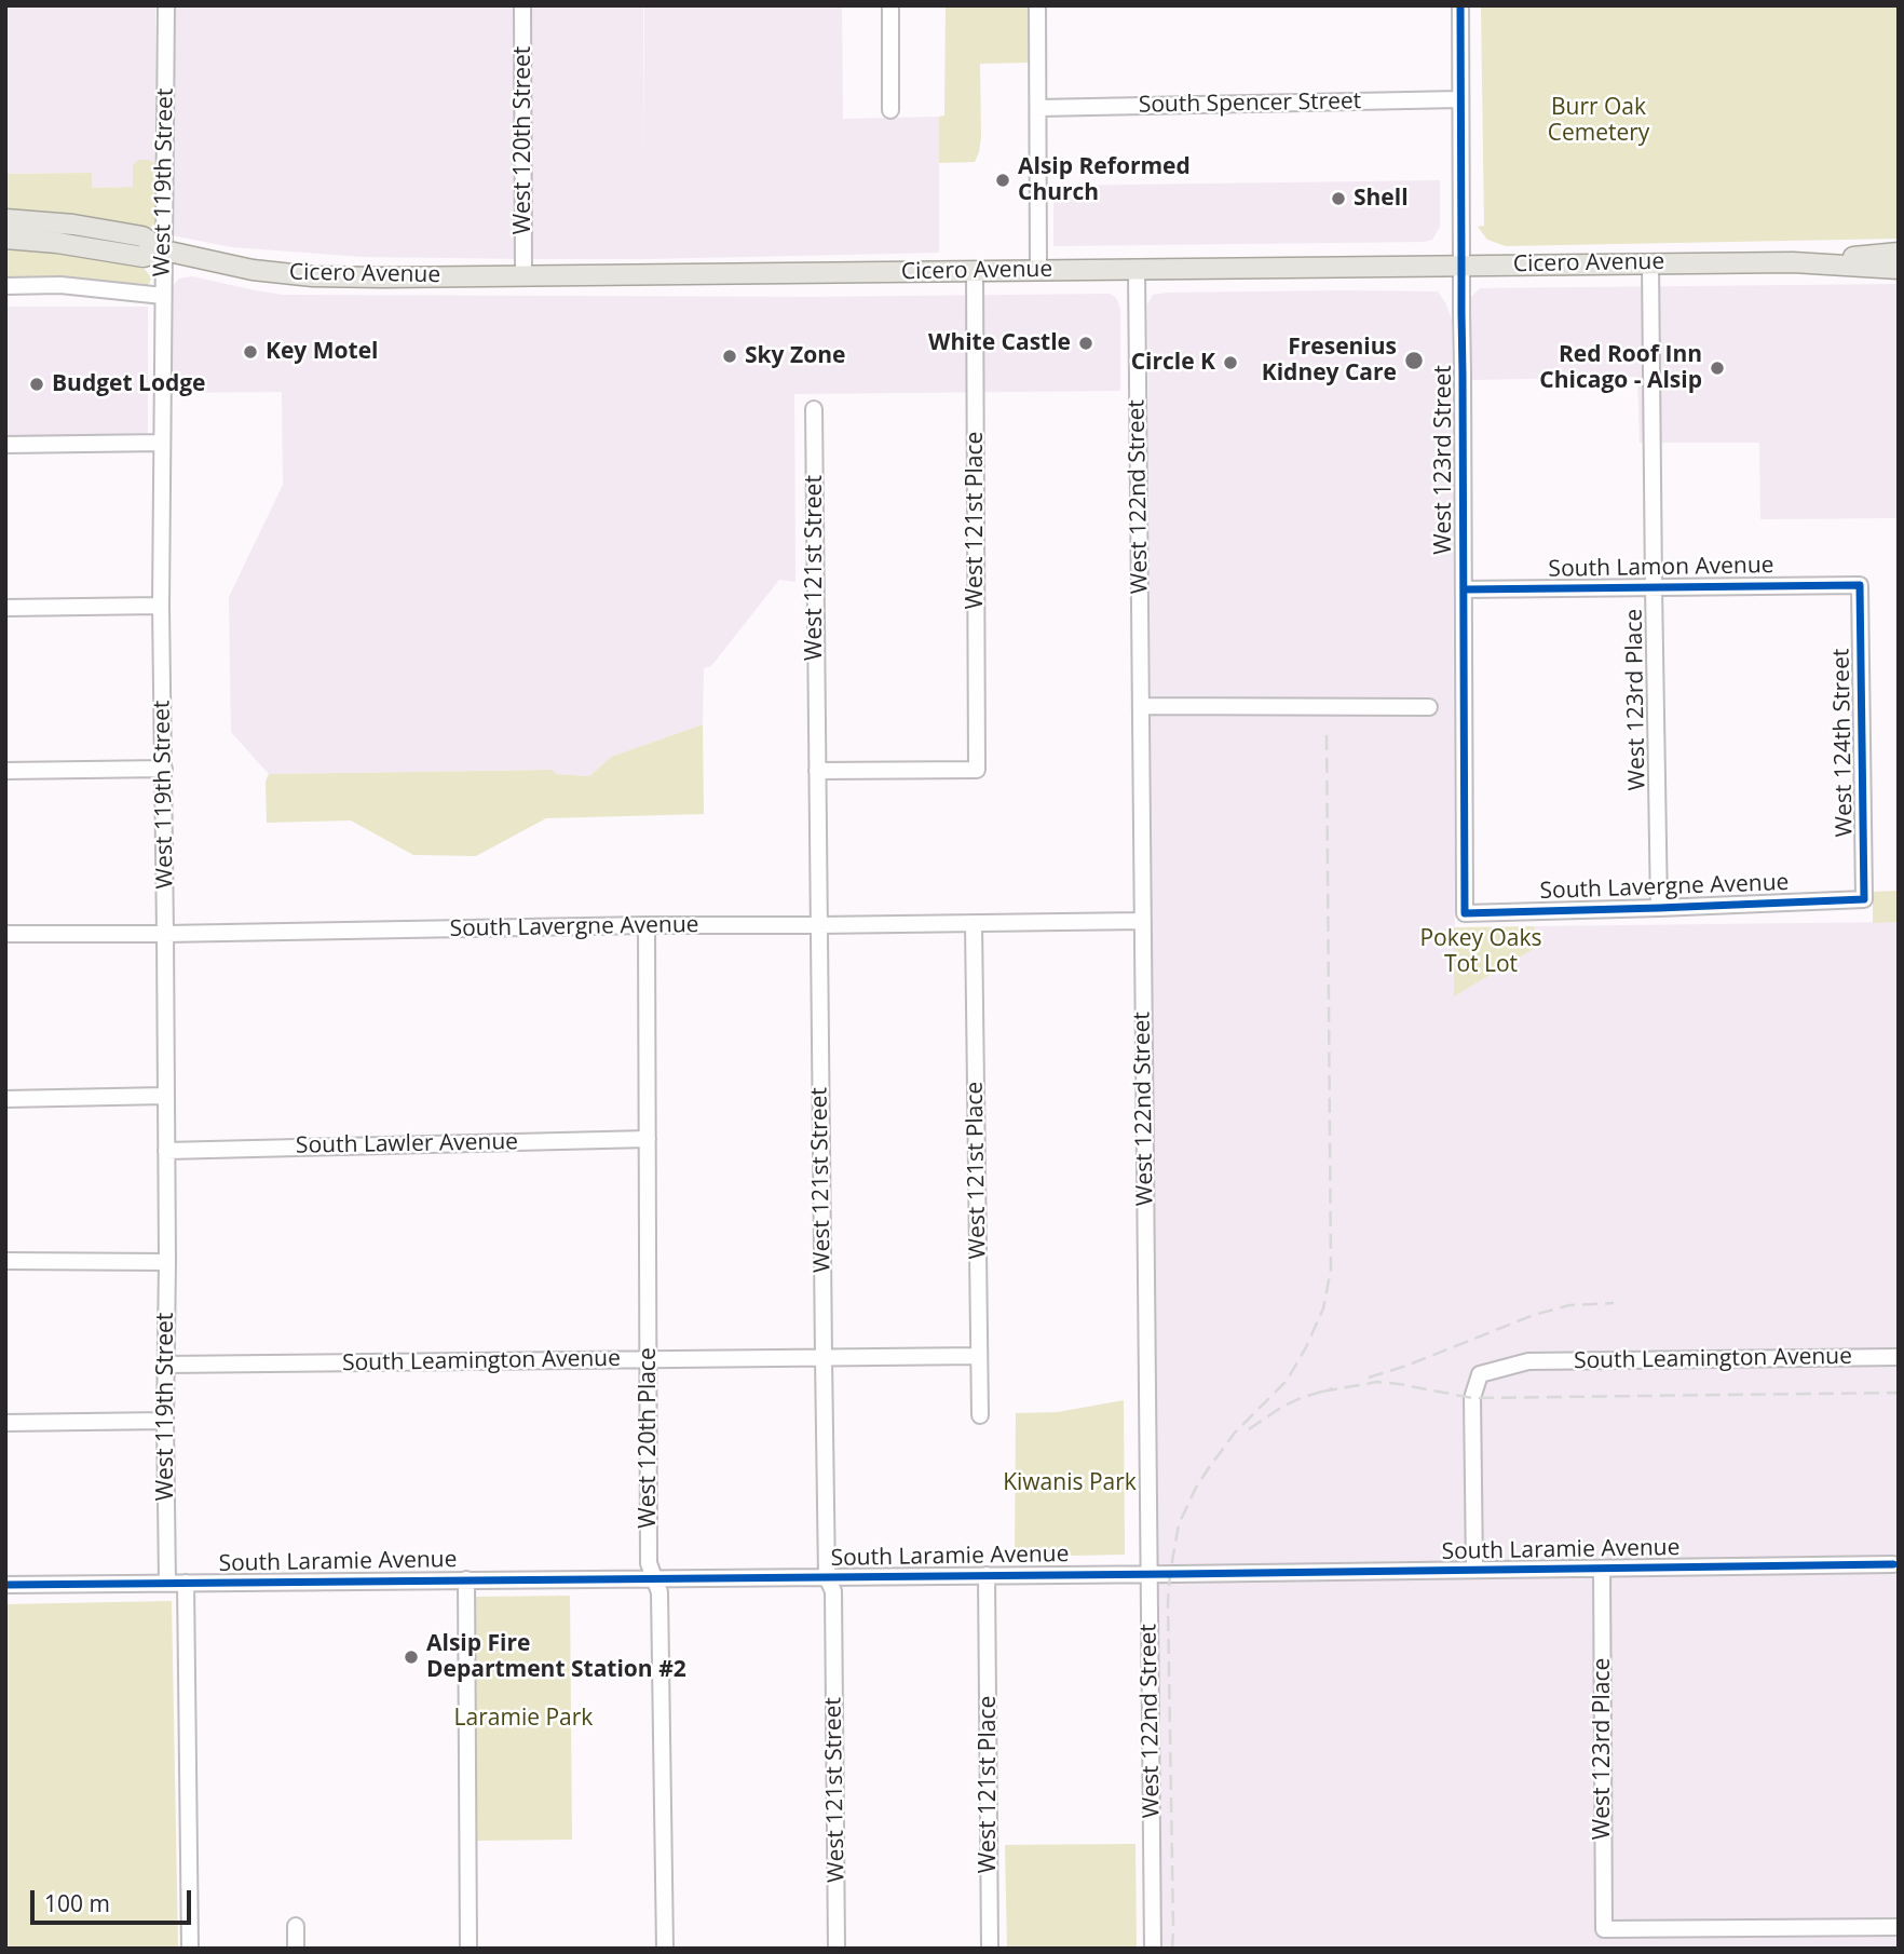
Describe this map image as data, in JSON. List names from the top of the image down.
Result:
{
  "streets": {
    "main road": ["Cicero Avenue"],
    "street": [
      "South Spencer Street",
      "West 120th Street",
      "West 119th Street",
      "West 123rd Street",
      "West 122nd Street",
      "West 121st Place",
      "West 121st Street",
      "South Lamon Avenue",
      "West 123rd Place",
      "West 124th Street",
      "South Lavergne Avenue",
      "South Lawler Avenue",
      "South Leamington Avenue",
      "West 120th Place",
      "South Laramie Avenue"
    ]
  },
  "crossings": [
    ["South Spencer Street", "West 123rd Street"],
    ["West 120th Street", "Cicero Avenue"],
    ["West 119th Street", "Cicero Avenue"],
    ["West 119th Street", "South Lavergne Avenue"],
    ["West 119th Street", "South Lawler Avenue"],
    ["West 119th Street", "South Leamington Avenue"],
    ["West 119th Street", "South Laramie Avenue"],
    ["Cicero Avenue", "West 123rd Street"],
    ["Cicero Avenue", "West 122nd Street"],
    ["Cicero Avenue", "West 121st Place"],
    ["Cicero Avenue", "West 123rd Place"],
    ["West 123rd Street", "South Lamon Avenue"],
    ["West 123rd Street", "South Lavergne Avenue"],
    ["West 122nd Street", "South Lavergne Avenue"],
    ["West 122nd Street", "South Laramie Avenue"],
    ["West 121st Place", "West 121st Street"],
    ["West 121st Place", "South Lavergne Avenue"],
    ["West 121st Place", "South Leamington Avenue"],
    ["West 121st Place", "South Laramie Avenue"],
    ["West 121st Street", "South Lavergne Avenue"],
    ["West 121st Street", "South Leamington Avenue"],
    ["West 121st Street", "South Laramie Avenue"],
    ["South Lamon Avenue", "West 123rd Place"],
    ["South Lamon Avenue", "West 124th Street"],
    ["West 123rd Place", "South Lavergne Avenue"],
    ["West 123rd Place", "South Laramie Avenue"],
    ["West 124th Street", "South Lavergne Avenue"],
    ["South Lavergne Avenue", "West 120th Place"],
    ["South Lawler Avenue", "West 120th Place"],
    ["South Leamington Avenue", "West 120th Place"],
    ["South Leamington Avenue", "South Laramie Avenue"],
    ["West 120th Place", "South Laramie Avenue"]
  ],
  "parks": [
    "Burr Oak Cemetery",
    "Pokey Oaks Tot Lot",
    "Kiwanis Park",
    "Laramie Park"
  ],
  "places": [
    "Alsip Reformed Church",
    "Shell",
    "White Castle",
    "Key Motel",
    "Sky Zone",
    "Fresenius Kidney Care",
    "Circle K",
    "Red Roof Inn Chicago - Alsip",
    "Budget Lodge",
    "Alsip Fire Department Station #2"
  ],
  "scale_bar": "100 m"
}
